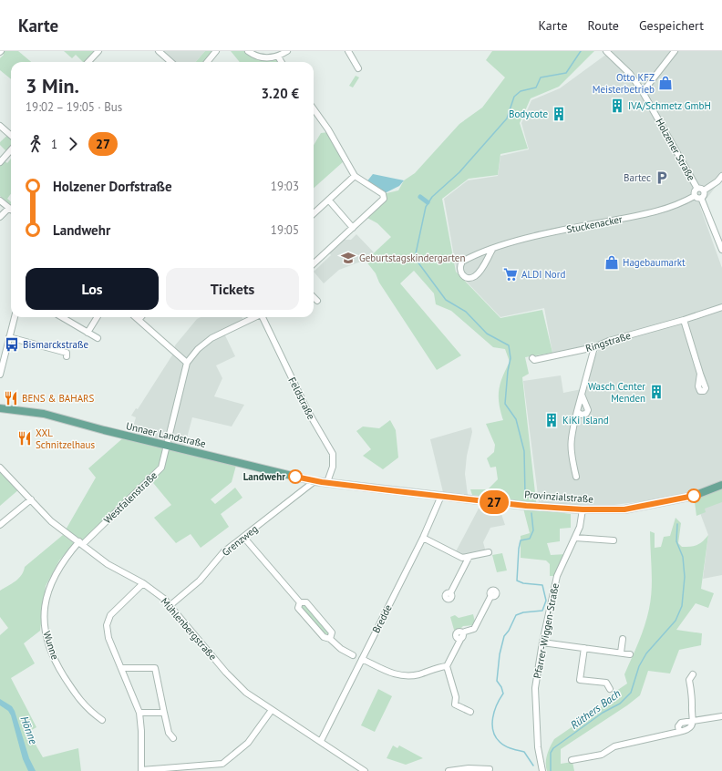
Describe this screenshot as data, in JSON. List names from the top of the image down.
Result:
{
  "streets": {
    "main road": ["Unnaer Landstraße", "Provinzialstraße"],
    "street": [
      "Holzener Straße",
      "Stuckenacker",
      "Ringstraße",
      "Feldstraße",
      "Westfalenstraße",
      "Grenzweg",
      "Bredde",
      "Mühlenbergstraße",
      "Pfarrer-Wiggen-Straße",
      "Wunne"
    ]
  },
  "crossings": [
    ["Holzener Straße", "Stuckenacker"],
    ["Feldstraße", "Unnaer Landstraße"],
    ["Feldstraße", "Provinzialstraße"],
    ["Unnaer Landstraße", "Provinzialstraße"],
    ["Unnaer Landstraße", "Westfalenstraße"],
    ["Unnaer Landstraße", "Grenzweg"],
    ["Provinzialstraße", "Bredde"],
    ["Provinzialstraße", "Pfarrer-Wiggen-Straße"],
    ["Westfalenstraße", "Mühlenbergstraße"],
    ["Westfalenstraße", "Wunne"],
    ["Grenzweg", "Mühlenbergstraße"],
    ["Bredde", "Mühlenbergstraße"],
    ["Mühlenbergstraße", "Wunne"]
  ],
  "water": ["Rüthers Bach", "Hönne"],
  "places": {
    "shop": ["Otto KFZ Meisterbetrieb", "Hagebaumarkt"],
    "building": [
      "IVA/Schmetz GmbH",
      "Bodycote",
      "Wasch Center Menden",
      "KiKi Island"
    ],
    "parking": ["Bartec"],
    "school or university": ["Geburtstagskindergarten"],
    "supermarket": ["ALDI Nord"],
    "bus stop": ["Bismarckstraße"],
    "restaurant": ["BENS & BAHARS", "XXL Schnitzelhaus"],
    "other": ["Landwehr"]
  },
  "lines": ["bus line 27"],
  "page": {
    "header": "Karte",
    "nav": ["Karte", "Route", "Gespeichert"],
    "on_map": "27",
    "heading": ["3 Min.", "19:02 – 19:05 · Bus", "3.20 €"],
    "legs": ["1", "27"],
    "list": [
      {
        "name": "Holzener Dorfstraße",
        "value": "19:03"
      },
      {
        "name": "Landwehr",
        "value": "19:05"
      }
    ],
    "buttons": ["Los", "Tickets"]
  }
}
